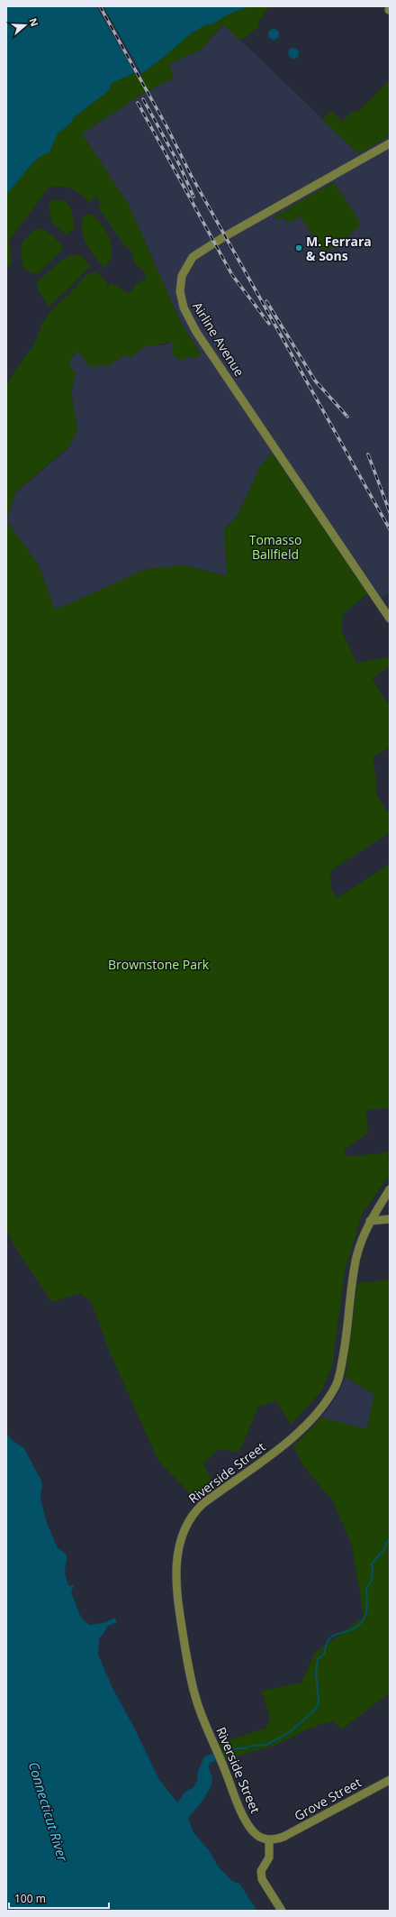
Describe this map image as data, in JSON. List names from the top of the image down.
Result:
{
  "streets": {
    "street": ["Airline Avenue", "Riverside Street", "Grove Street"]
  },
  "crossings": [
    ["Riverside Street", "Grove Street"]
  ],
  "water": ["Connecticut River"],
  "parks": ["Tomasso Ballfield", "Brownstone Park"],
  "places": ["M. Ferrara & Sons"],
  "scale_bar": "100 m",
  "north": "right"
}
